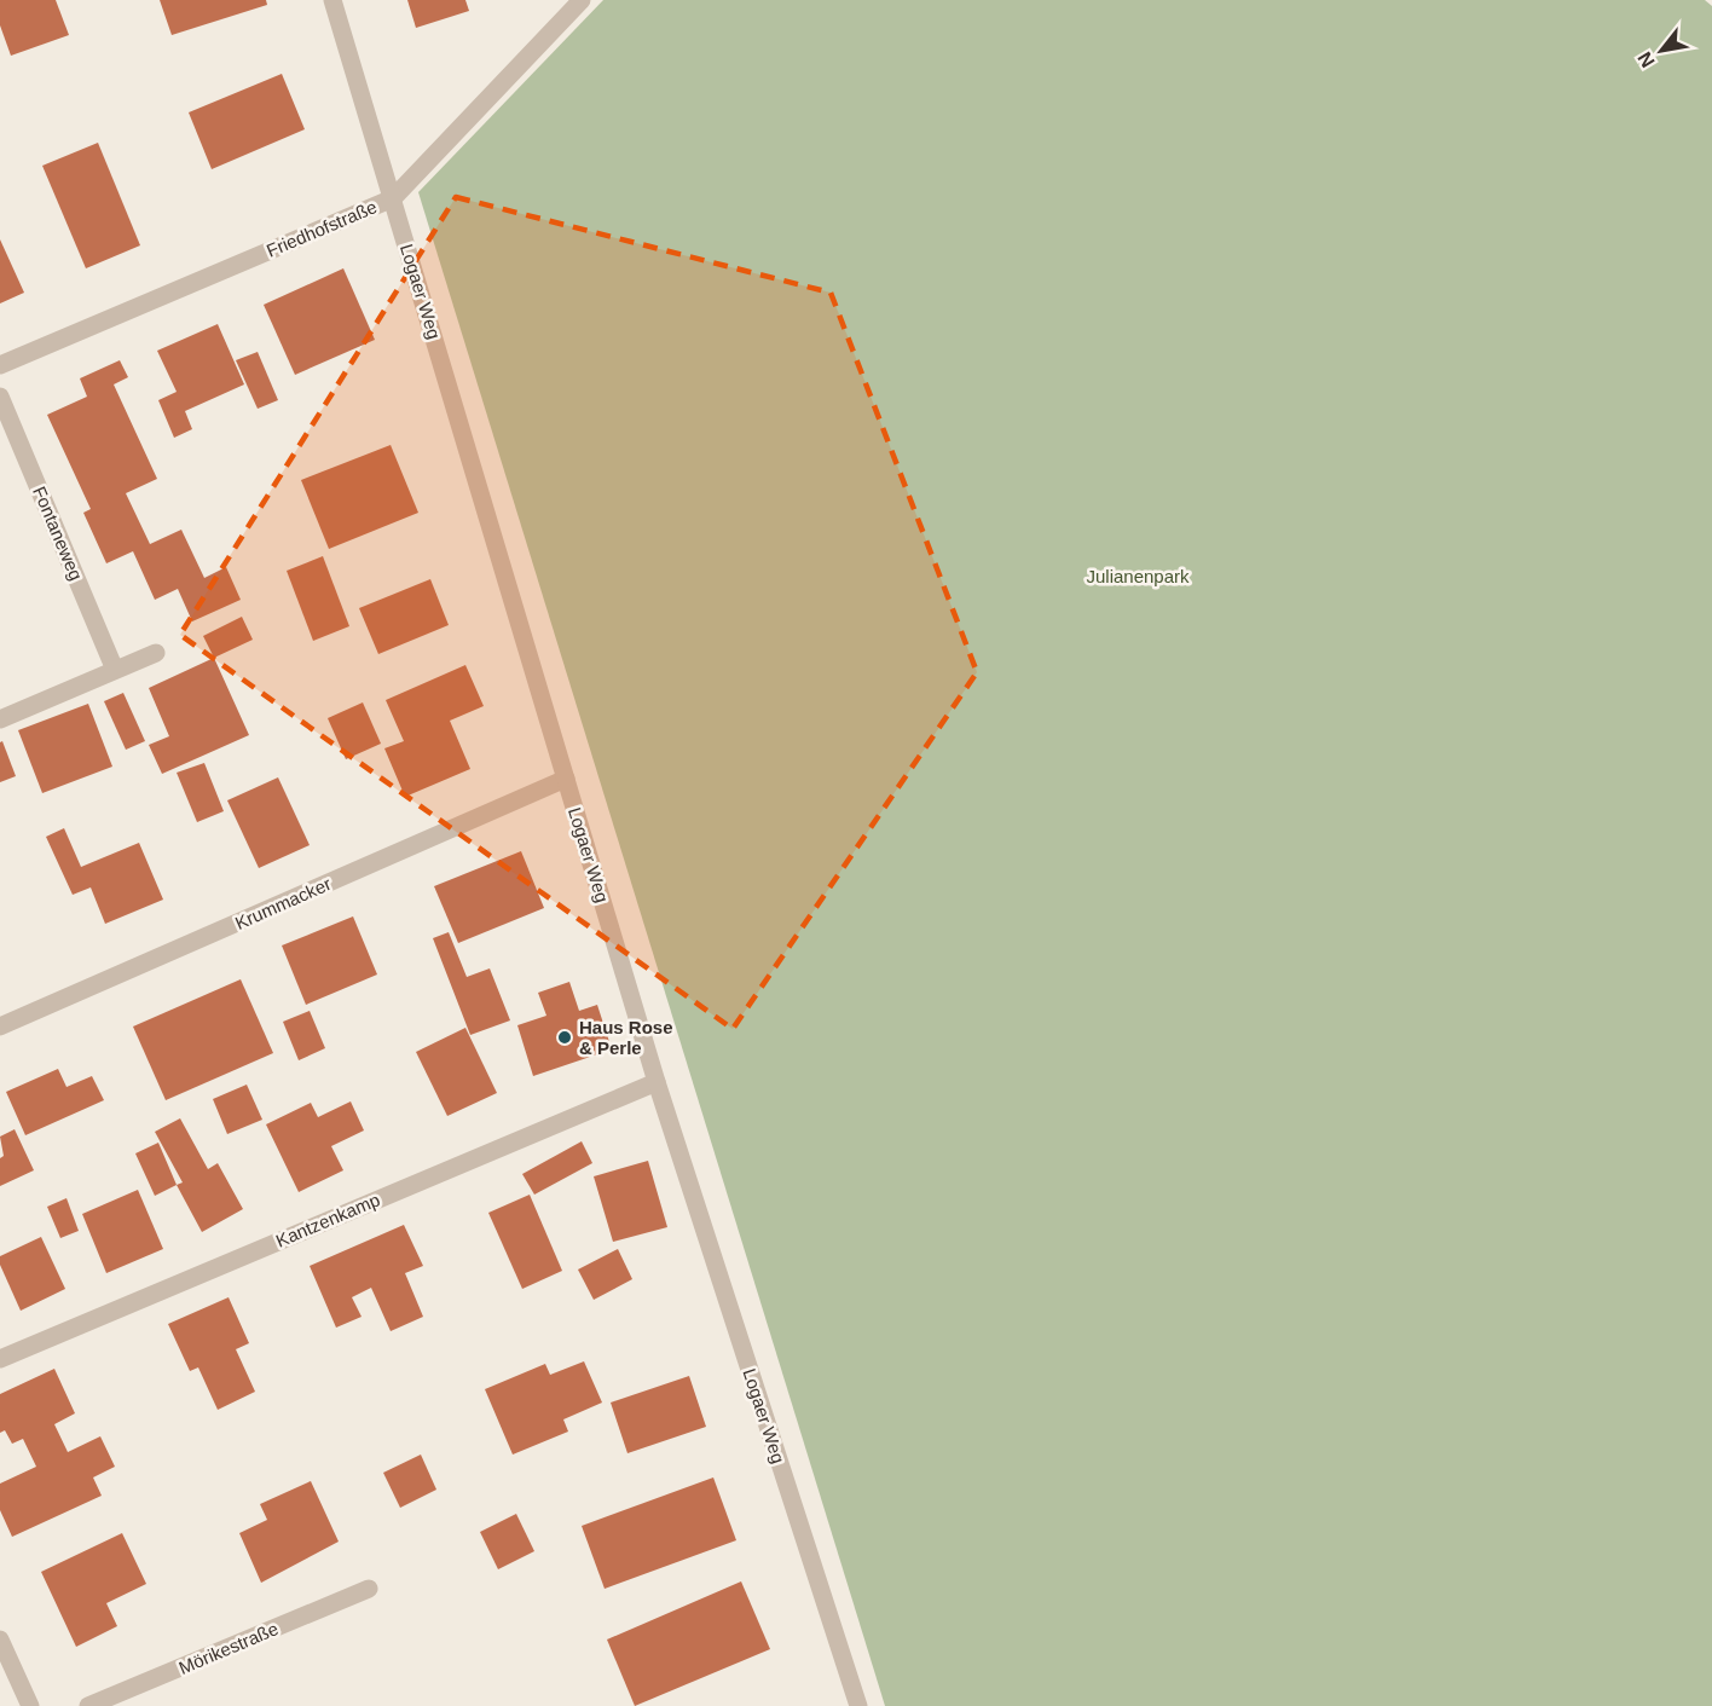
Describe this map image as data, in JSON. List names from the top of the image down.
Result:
{
  "streets": {
    "street": [
      "Friedhofstraße",
      "Logaer Weg",
      "Fontaneweg",
      "Krummacker",
      "Kantzenkamp",
      "Mörikestraße"
    ]
  },
  "crossings": [
    ["Friedhofstraße", "Logaer Weg"],
    ["Logaer Weg", "Krummacker"],
    ["Logaer Weg", "Kantzenkamp"]
  ],
  "parks": ["Julianenpark"],
  "places": ["Haus Rose & Perle"],
  "north": "bottom left"
}
